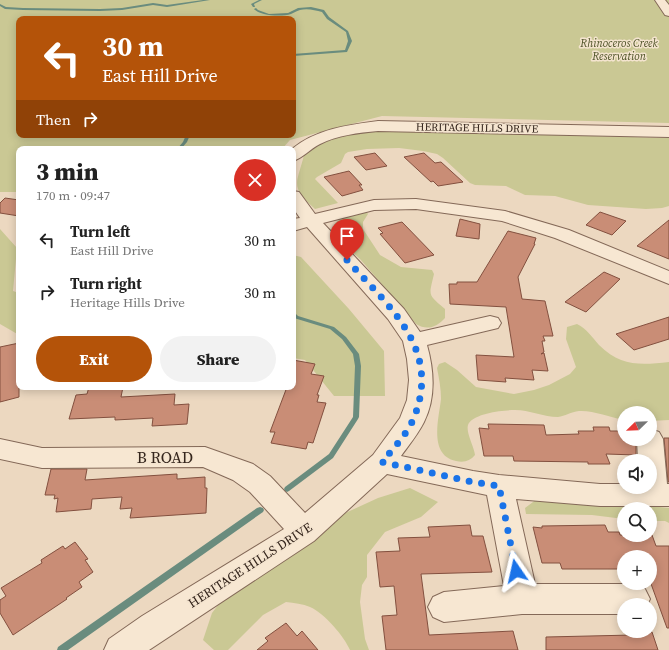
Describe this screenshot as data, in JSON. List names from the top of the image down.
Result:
{
  "streets": {
    "street": ["HERITAGE HILLS DRIVE", "B ROAD"]
  },
  "crossings": [
    ["HERITAGE HILLS DRIVE", "B ROAD"]
  ],
  "parks": ["Rhinoceros Creek Reservation"],
  "north": "bottom left",
  "page": {
    "turn": ["30 m", "East Hill Drive"],
    "then": "Then",
    "heading": ["3 min", "170 m · 09:47"],
    "list": [
      {
        "name": "Turn left",
        "note": "East Hill Drive",
        "value": "30 m"
      },
      {
        "name": "Turn right",
        "note": "Heritage Hills Drive",
        "value": "30 m"
      }
    ],
    "buttons": ["Exit", "Share"],
    "map_buttons": ["+", "−"]
  }
}
